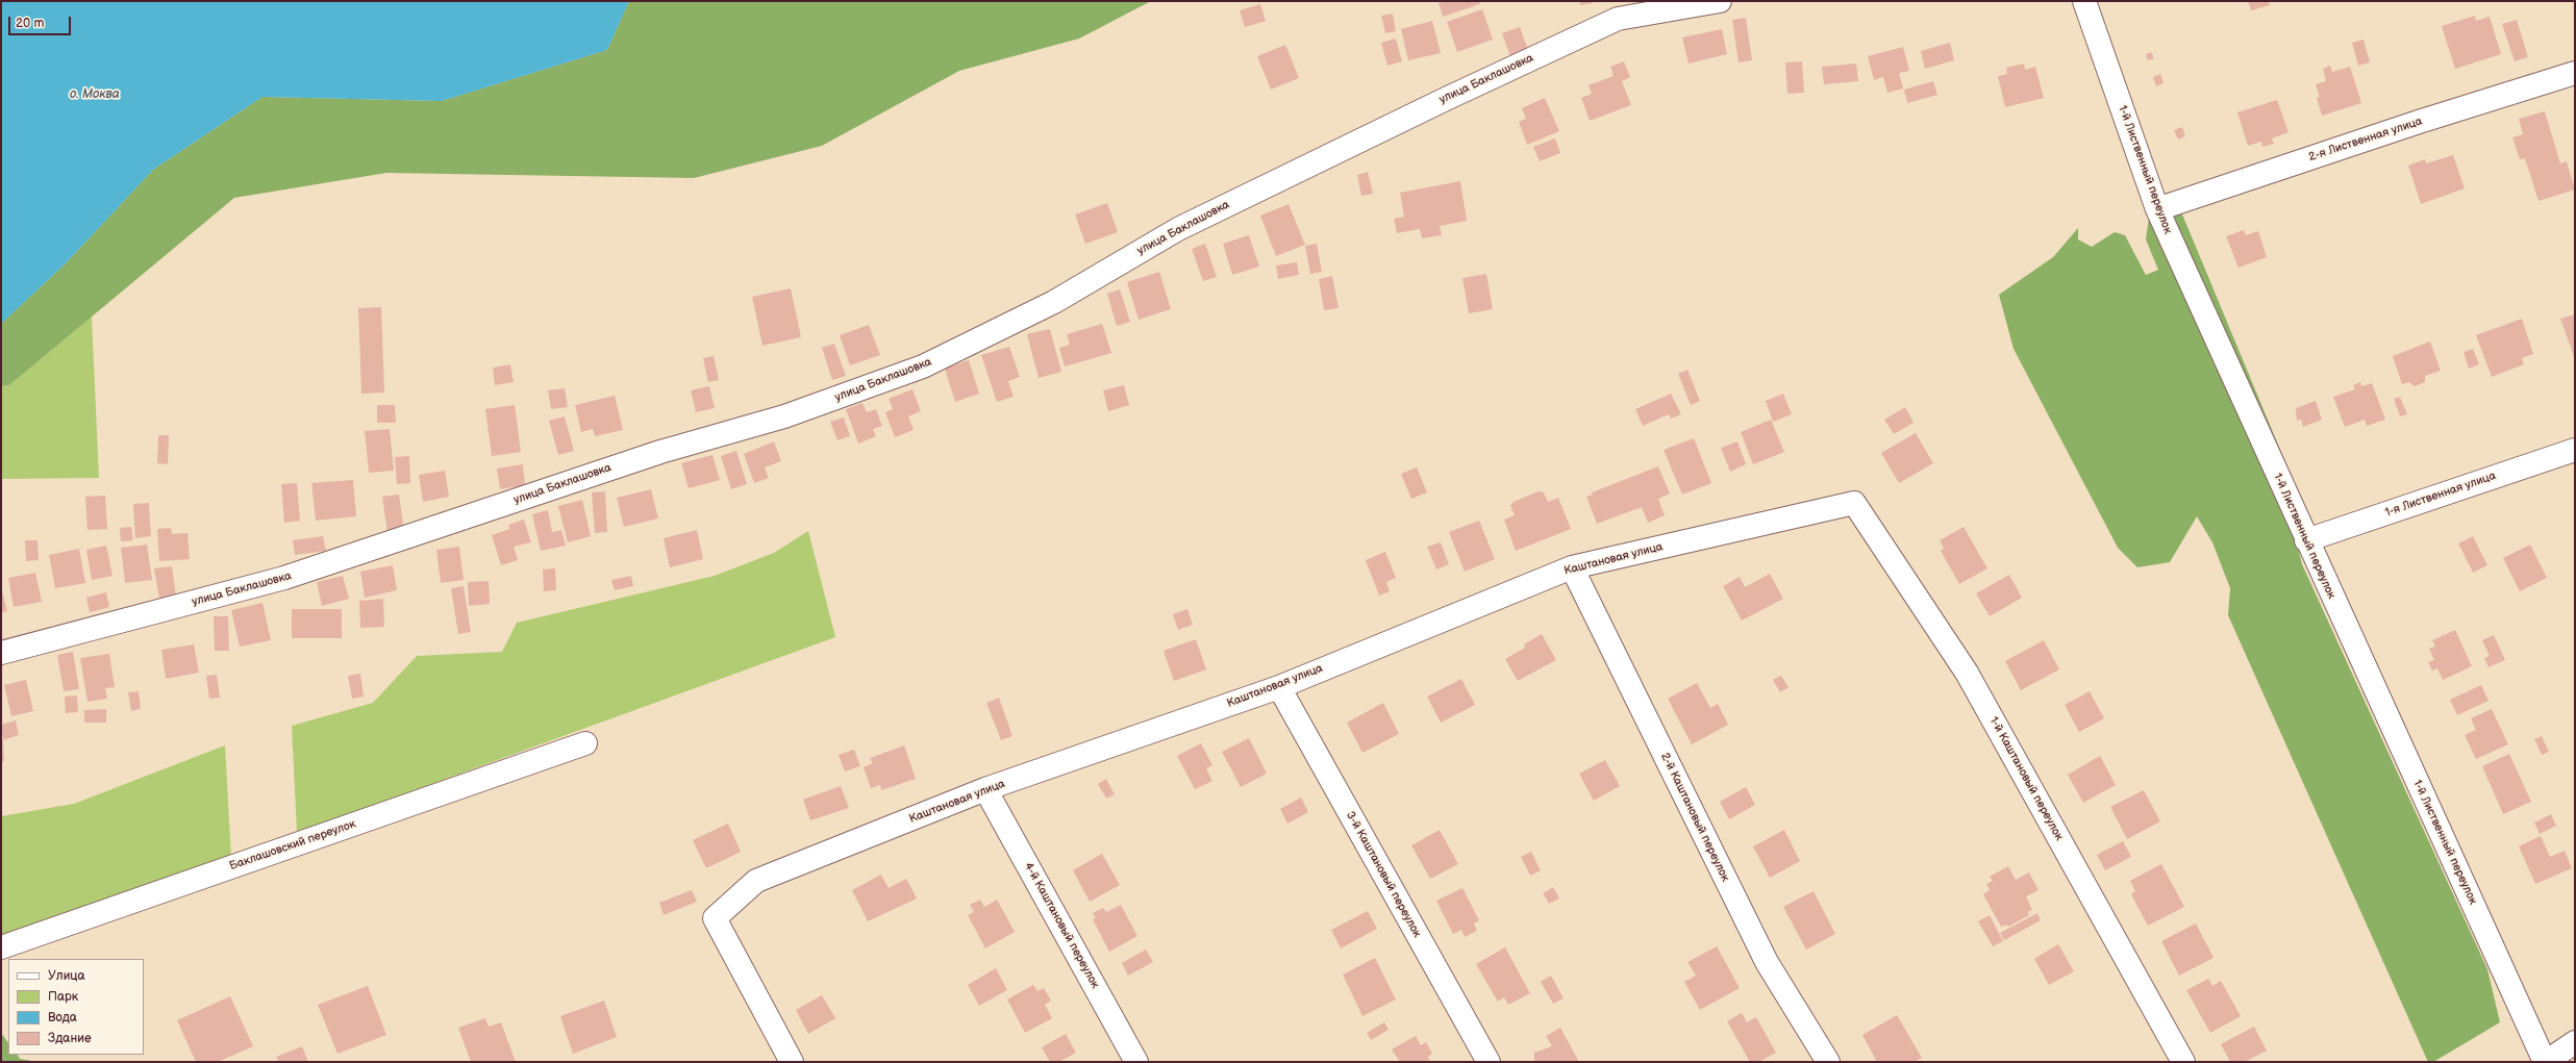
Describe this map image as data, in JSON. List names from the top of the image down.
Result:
{
  "streets": {
    "street": [
      "улица Баклашовка",
      "2-я Лиственная улица",
      "1-й Лиственный переулок",
      "1-я Лиственная улица",
      "Каштановая улица",
      "1-й Каштановый переулок",
      "2-й Каштановый переулок",
      "Баклашовский переулок",
      "3-й Каштановый переулок",
      "4-й Каштановый переулок"
    ]
  },
  "crossings": [
    ["2-я Лиственная улица", "1-й Лиственный переулок"],
    ["1-й Лиственный переулок", "1-я Лиственная улица"],
    ["Каштановая улица", "1-й Каштановый переулок"],
    ["Каштановая улица", "2-й Каштановый переулок"],
    ["Каштановая улица", "3-й Каштановый переулок"],
    ["Каштановая улица", "4-й Каштановый переулок"]
  ],
  "water": ["о. Моква"],
  "legend": [
    "Улица",
    "Парк",
    "Вода",
    "Здание"
  ],
  "scale_bar": "20 m"
}
